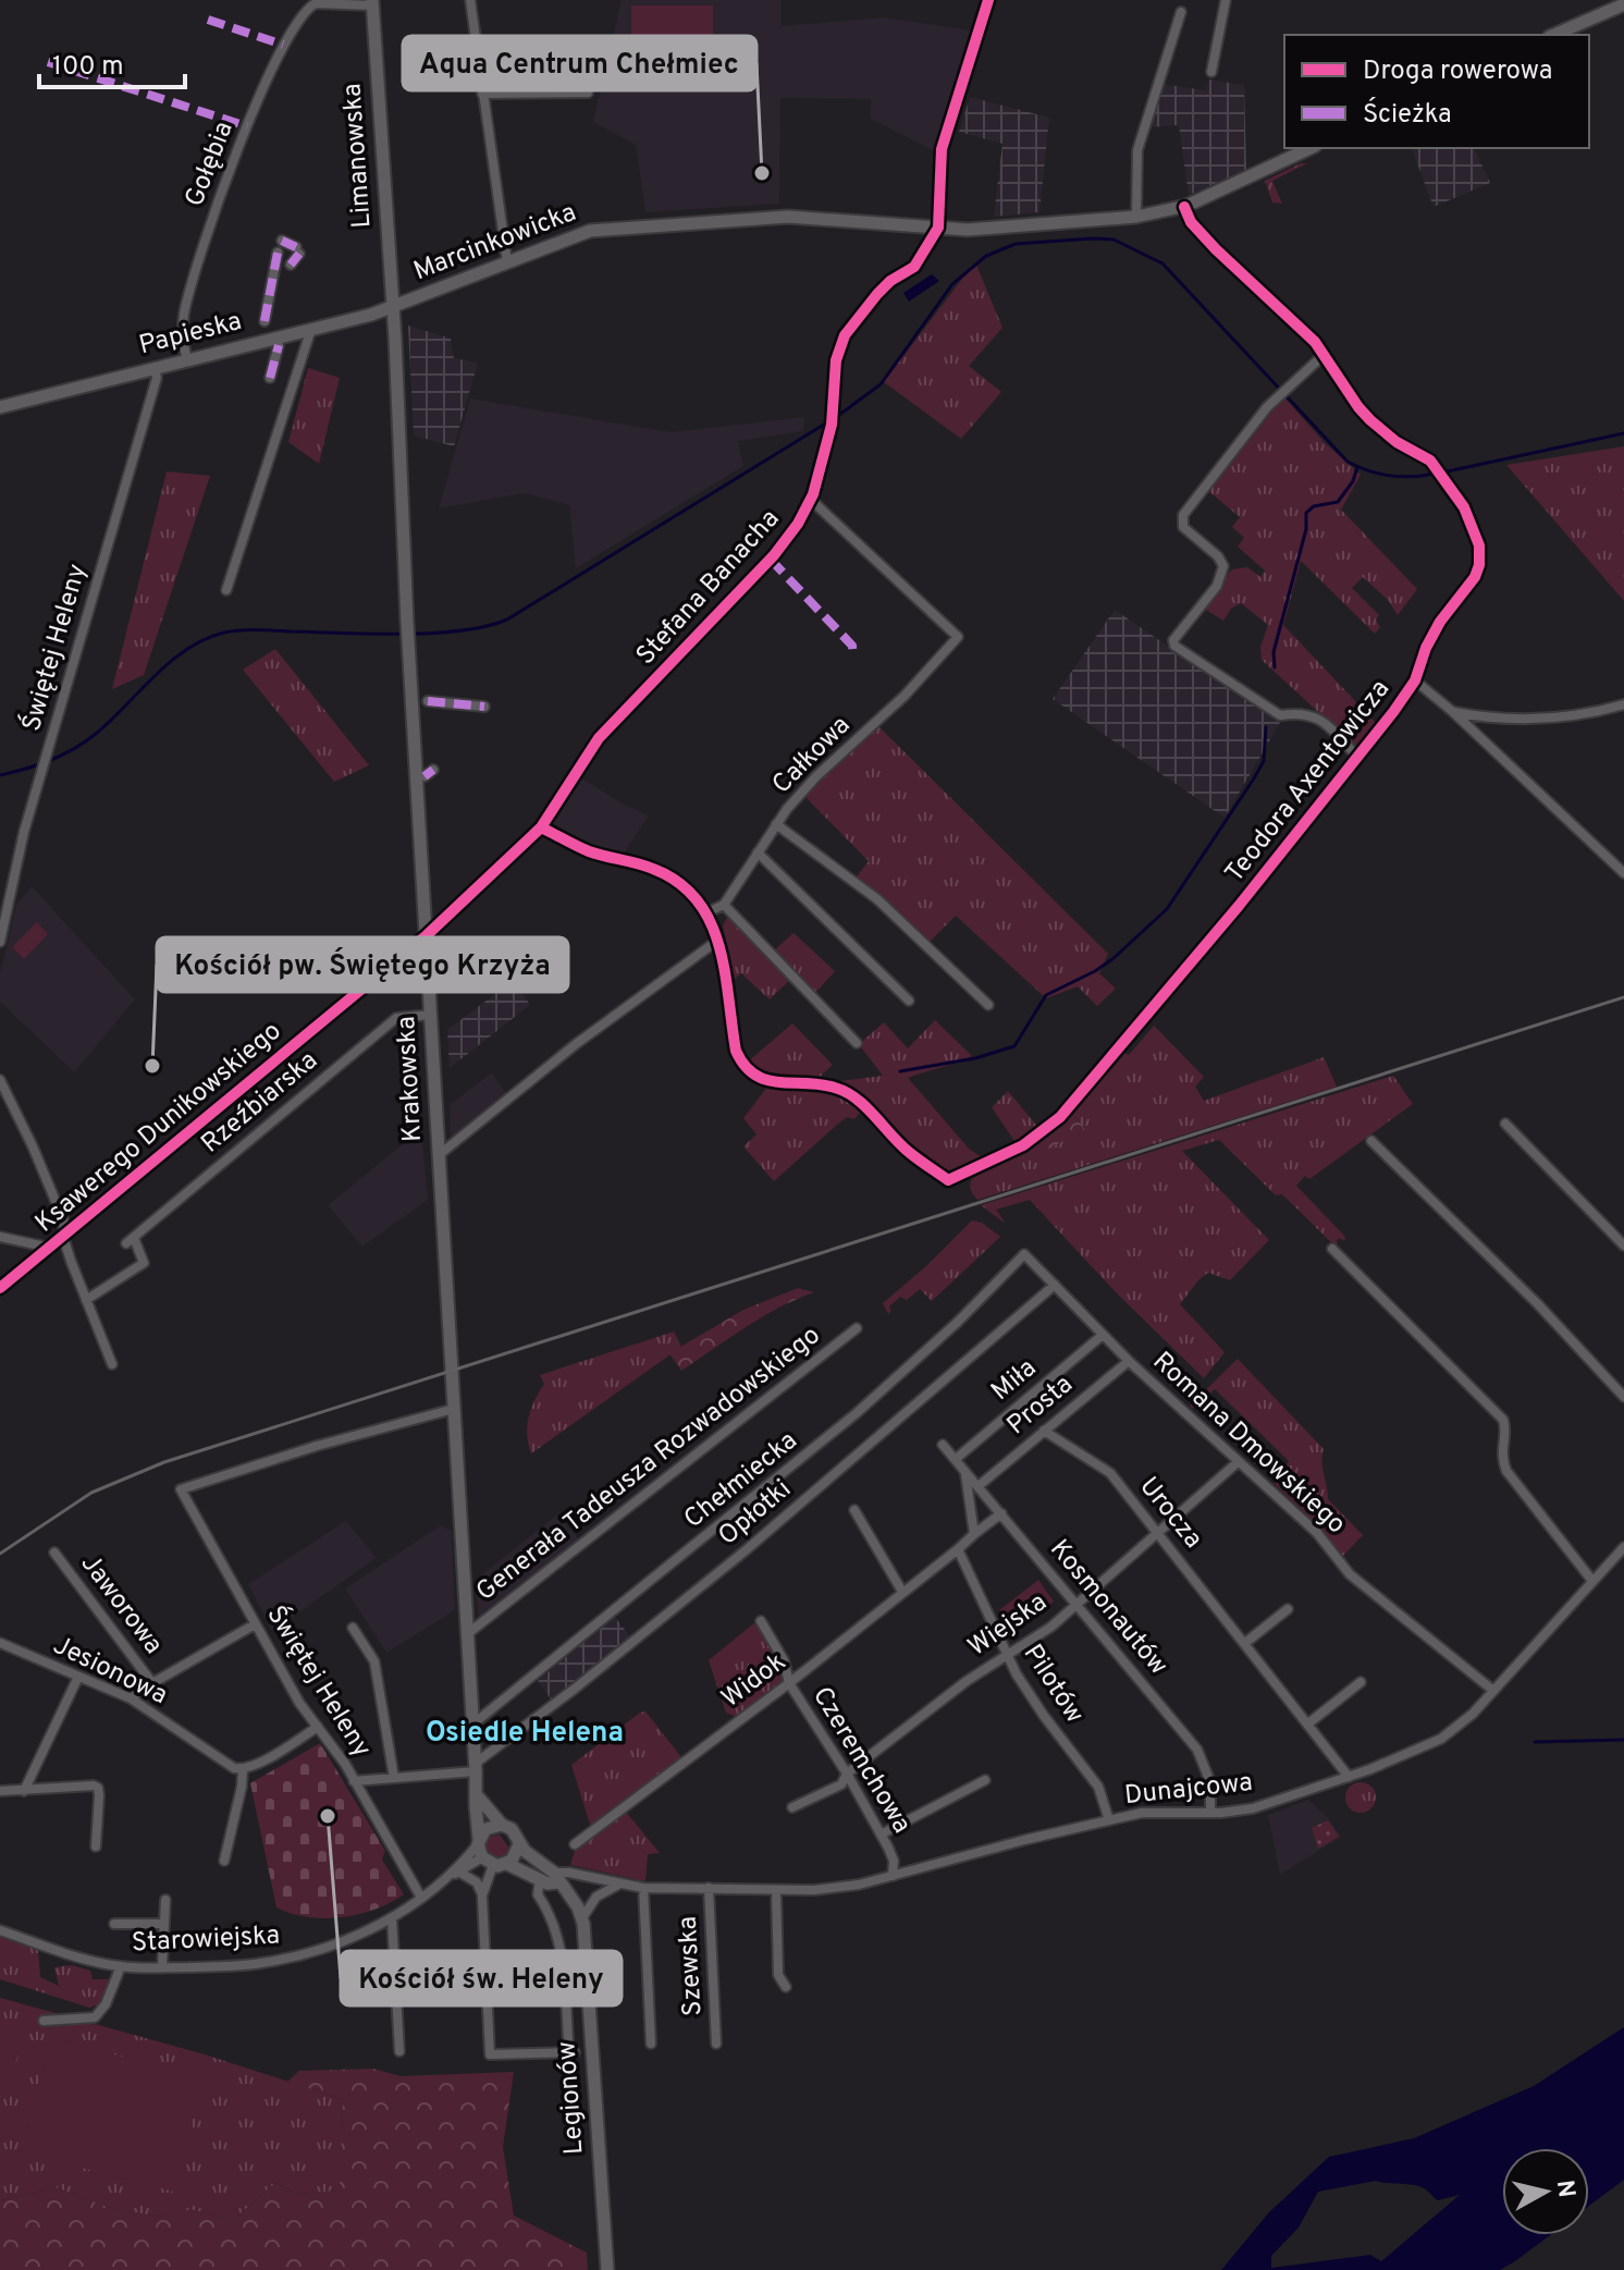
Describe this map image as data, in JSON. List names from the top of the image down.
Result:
{
  "streets": {
    "main road": [
      "Limanowska",
      "Marcinkowicka",
      "Papieska",
      "Krakowska",
      "Legionów"
    ],
    "street": [
      "Gołębia",
      "Stefana Banacha",
      "Świętej Heleny",
      "Całkowa",
      "Teodora Axentowicza",
      "Rzeźbiarska",
      "Ksawerego Dunikowskiego",
      "Miła",
      "Prosta",
      "Romana Dmowskiego",
      "Generała Tadeusza Rozwadowskiego",
      "Chełmiecka",
      "Opłotki",
      "Urocza",
      "Jaworowa",
      "Kosmonautów",
      "Wiejska",
      "Jesionowa",
      "Widok",
      "Pilotów",
      "Czeremchowa",
      "Dunajcowa",
      "Starowiejska",
      "Szewska"
    ]
  },
  "crossings": [
    ["Limanowska", "Gołębia"],
    ["Limanowska", "Marcinkowicka"],
    ["Limanowska", "Papieska"],
    ["Limanowska", "Krakowska"],
    ["Gołębia", "Papieska"],
    ["Marcinkowicka", "Papieska"],
    ["Marcinkowicka", "Stefana Banacha"],
    ["Marcinkowicka", "Teodora Axentowicza"],
    ["Marcinkowicka", "Krakowska"],
    ["Papieska", "Świętej Heleny"],
    ["Papieska", "Krakowska"],
    ["Stefana Banacha", "Całkowa"],
    ["Stefana Banacha", "Krakowska"],
    ["Stefana Banacha", "Ksawerego Dunikowskiego"],
    ["Świętej Heleny", "Krakowska"],
    ["Świętej Heleny", "Jaworowa"],
    ["Świętej Heleny", "Starowiejska"],
    ["Krakowska", "Rzeźbiarska"],
    ["Krakowska", "Ksawerego Dunikowskiego"],
    ["Krakowska", "Generała Tadeusza Rozwadowskiego"],
    ["Krakowska", "Chełmiecka"],
    ["Krakowska", "Opłotki"],
    ["Krakowska", "Starowiejska"],
    ["Miła", "Romana Dmowskiego"],
    ["Miła", "Kosmonautów"],
    ["Prosta", "Romana Dmowskiego"],
    ["Prosta", "Urocza"],
    ["Prosta", "Kosmonautów"],
    ["Romana Dmowskiego", "Chełmiecka"],
    ["Romana Dmowskiego", "Opłotki"],
    ["Romana Dmowskiego", "Wiejska"],
    ["Romana Dmowskiego", "Dunajcowa"],
    ["Urocza", "Wiejska"],
    ["Urocza", "Dunajcowa"],
    ["Jaworowa", "Jesionowa"],
    ["Kosmonautów", "Wiejska"],
    ["Kosmonautów", "Dunajcowa"],
    ["Wiejska", "Pilotów"],
    ["Wiejska", "Czeremchowa"],
    ["Widok", "Pilotów"],
    ["Widok", "Czeremchowa"],
    ["Pilotów", "Dunajcowa"],
    ["Czeremchowa", "Dunajcowa"],
    ["Dunajcowa", "Szewska"],
    ["Dunajcowa", "Legionów"]
  ],
  "districts": ["Osiedle Helena"],
  "places": ["Aqua Centrum Chełmiec", "Kościół pw. Świętego Krzyża", "Kościół św. Heleny"],
  "legend": ["Droga rowerowa", "Ścieżka"],
  "scale_bar": "100 m",
  "north": "right"
}
